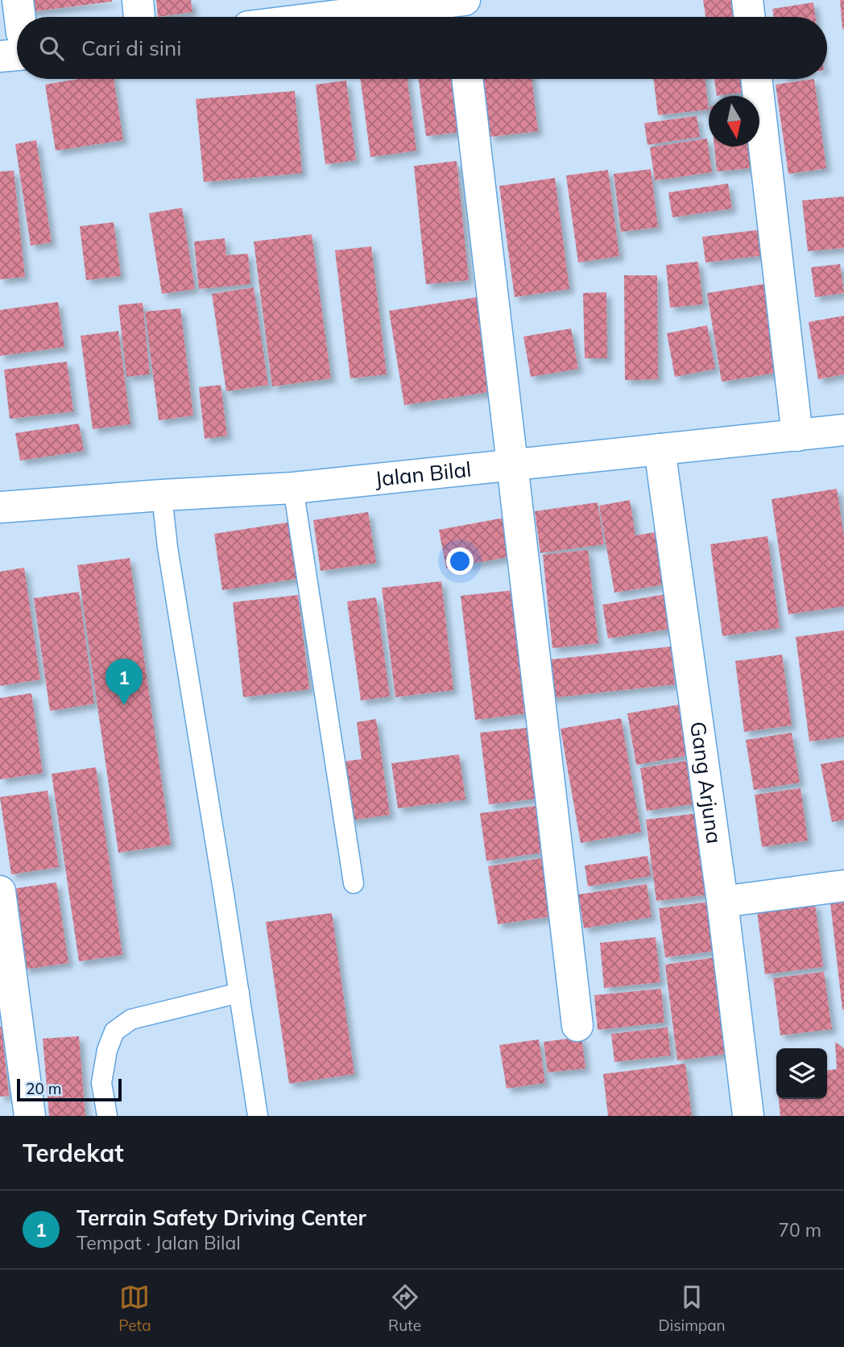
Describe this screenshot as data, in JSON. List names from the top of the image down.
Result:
{
  "streets": {
    "street": ["Jalan Bilal", "Gang Arjuna"]
  },
  "crossings": [
    ["Jalan Bilal", "Gang Arjuna"]
  ],
  "scale_bar": "20 m",
  "north": "bottom",
  "page": {
    "search": "Cari di sini",
    "pins": "1",
    "scale": "20 m",
    "heading": "Terdekat",
    "list": [
      {
        "mark": "1",
        "name": "Terrain Safety Driving Center",
        "note": "Tempat · Jalan Bilal",
        "value": "70 m"
      }
    ],
    "nav": ["Peta", "Rute", "Disimpan"]
  }
}
